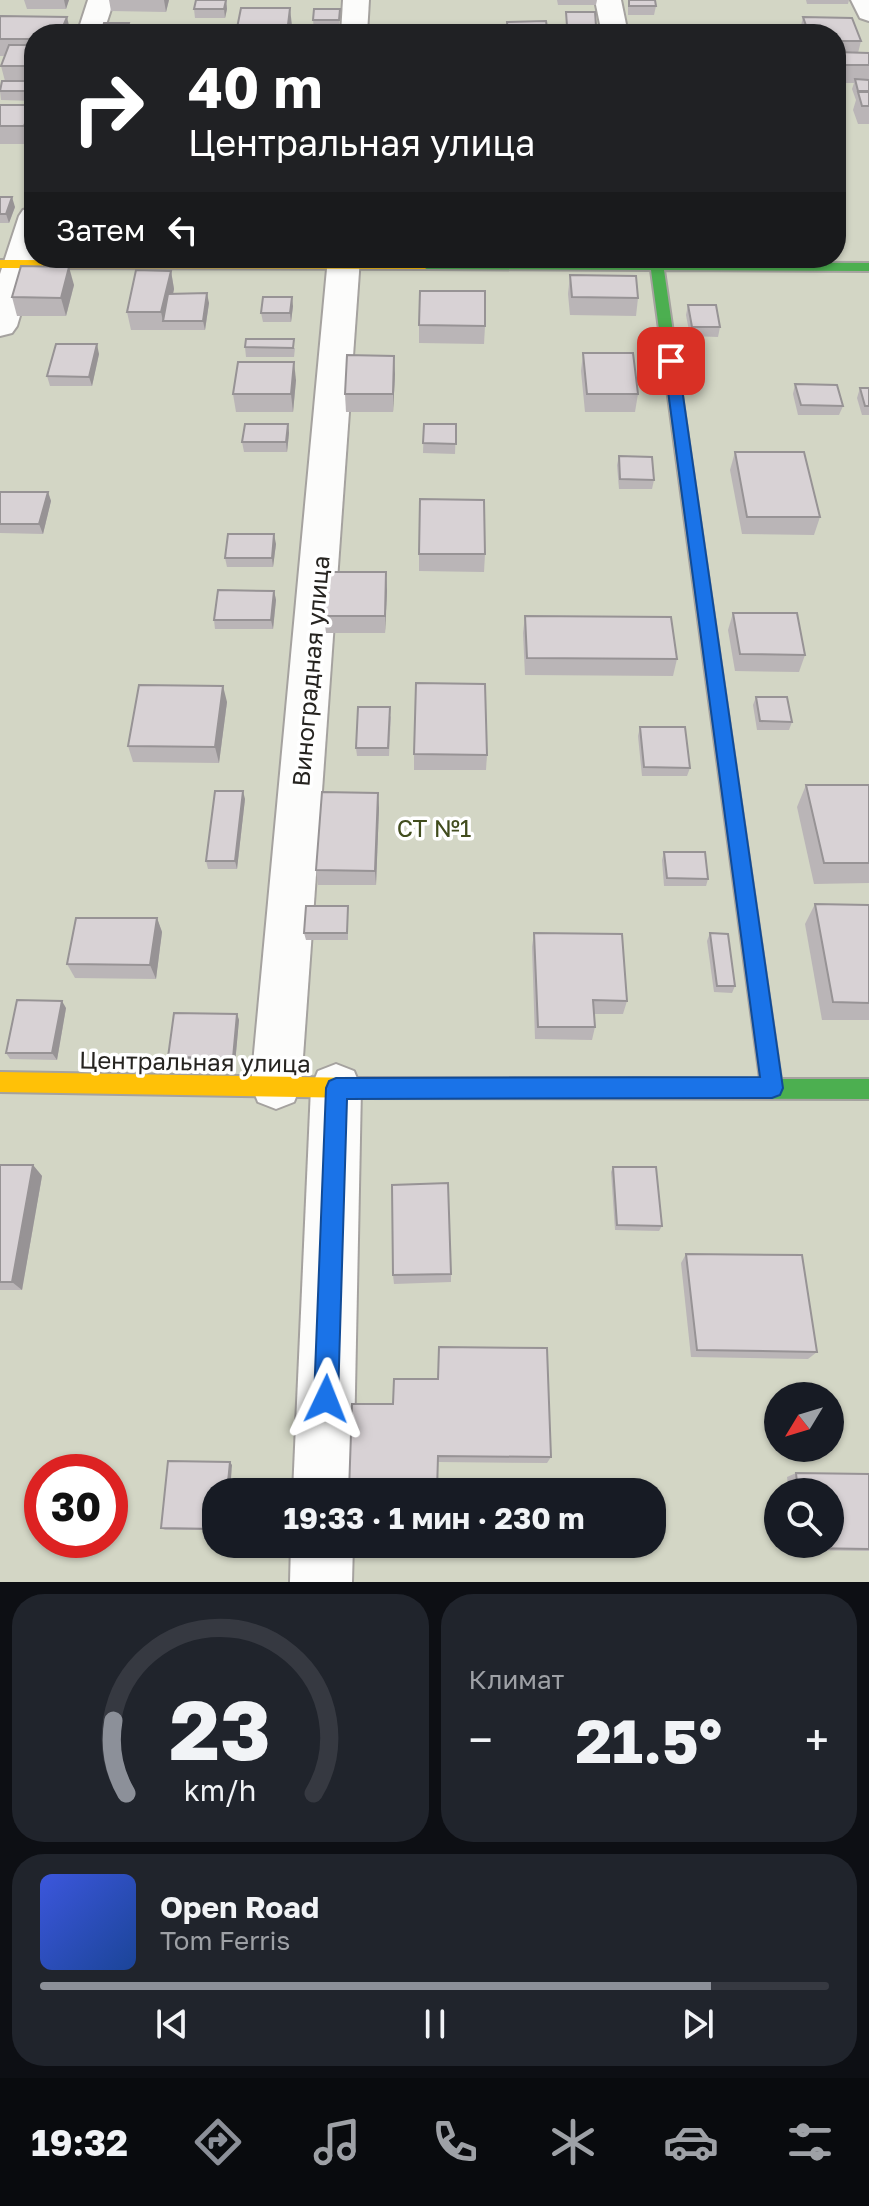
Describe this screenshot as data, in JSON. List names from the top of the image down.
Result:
{
  "streets": {
    "street": ["Виноградная улица", "Центральная улица"]
  },
  "crossings": [
    ["Виноградная улица", "Центральная улица"]
  ],
  "parks": ["СТ №1"],
  "north": "bottom left",
  "page": {
    "turn": ["40 m", "Центральная улица"],
    "then": "Затем",
    "limit": "30",
    "trip": "19:33 · 1 мин · 230 m",
    "tile": "Климат",
    "heat": ["−", "21.5°", "+"],
    "song": ["Open Road", "Tom Ferris"],
    "tabs": "19:32",
    "gauge": ["23", "km/h"]
  }
}
